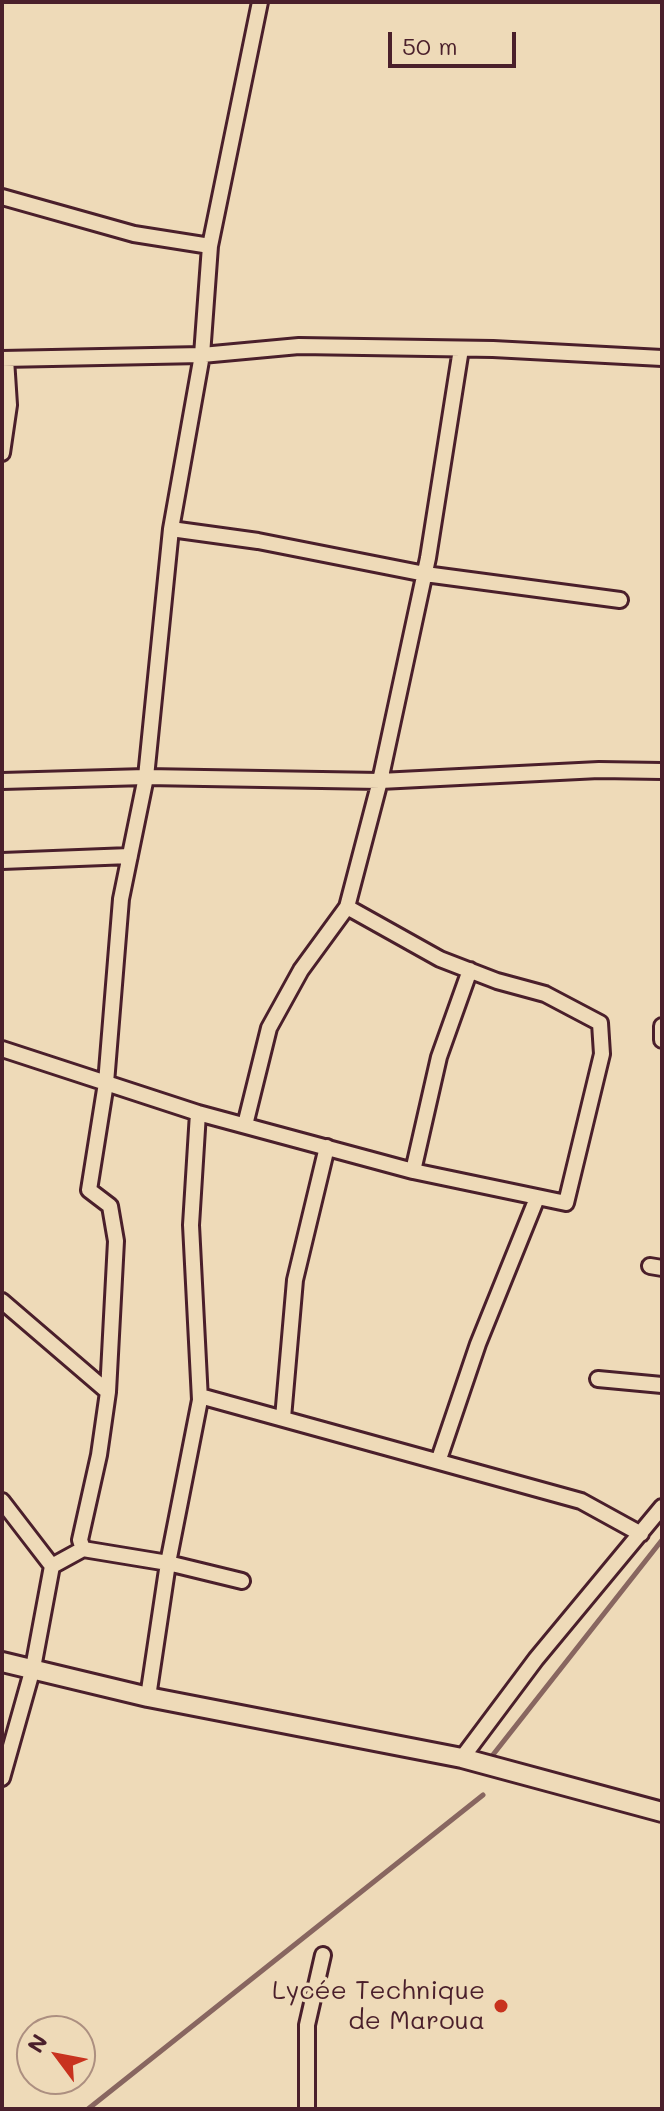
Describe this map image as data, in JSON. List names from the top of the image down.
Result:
{
  "places": ["Lycée Technique de Maroua"],
  "scale_bar": "50 m",
  "north": "top left"
}
